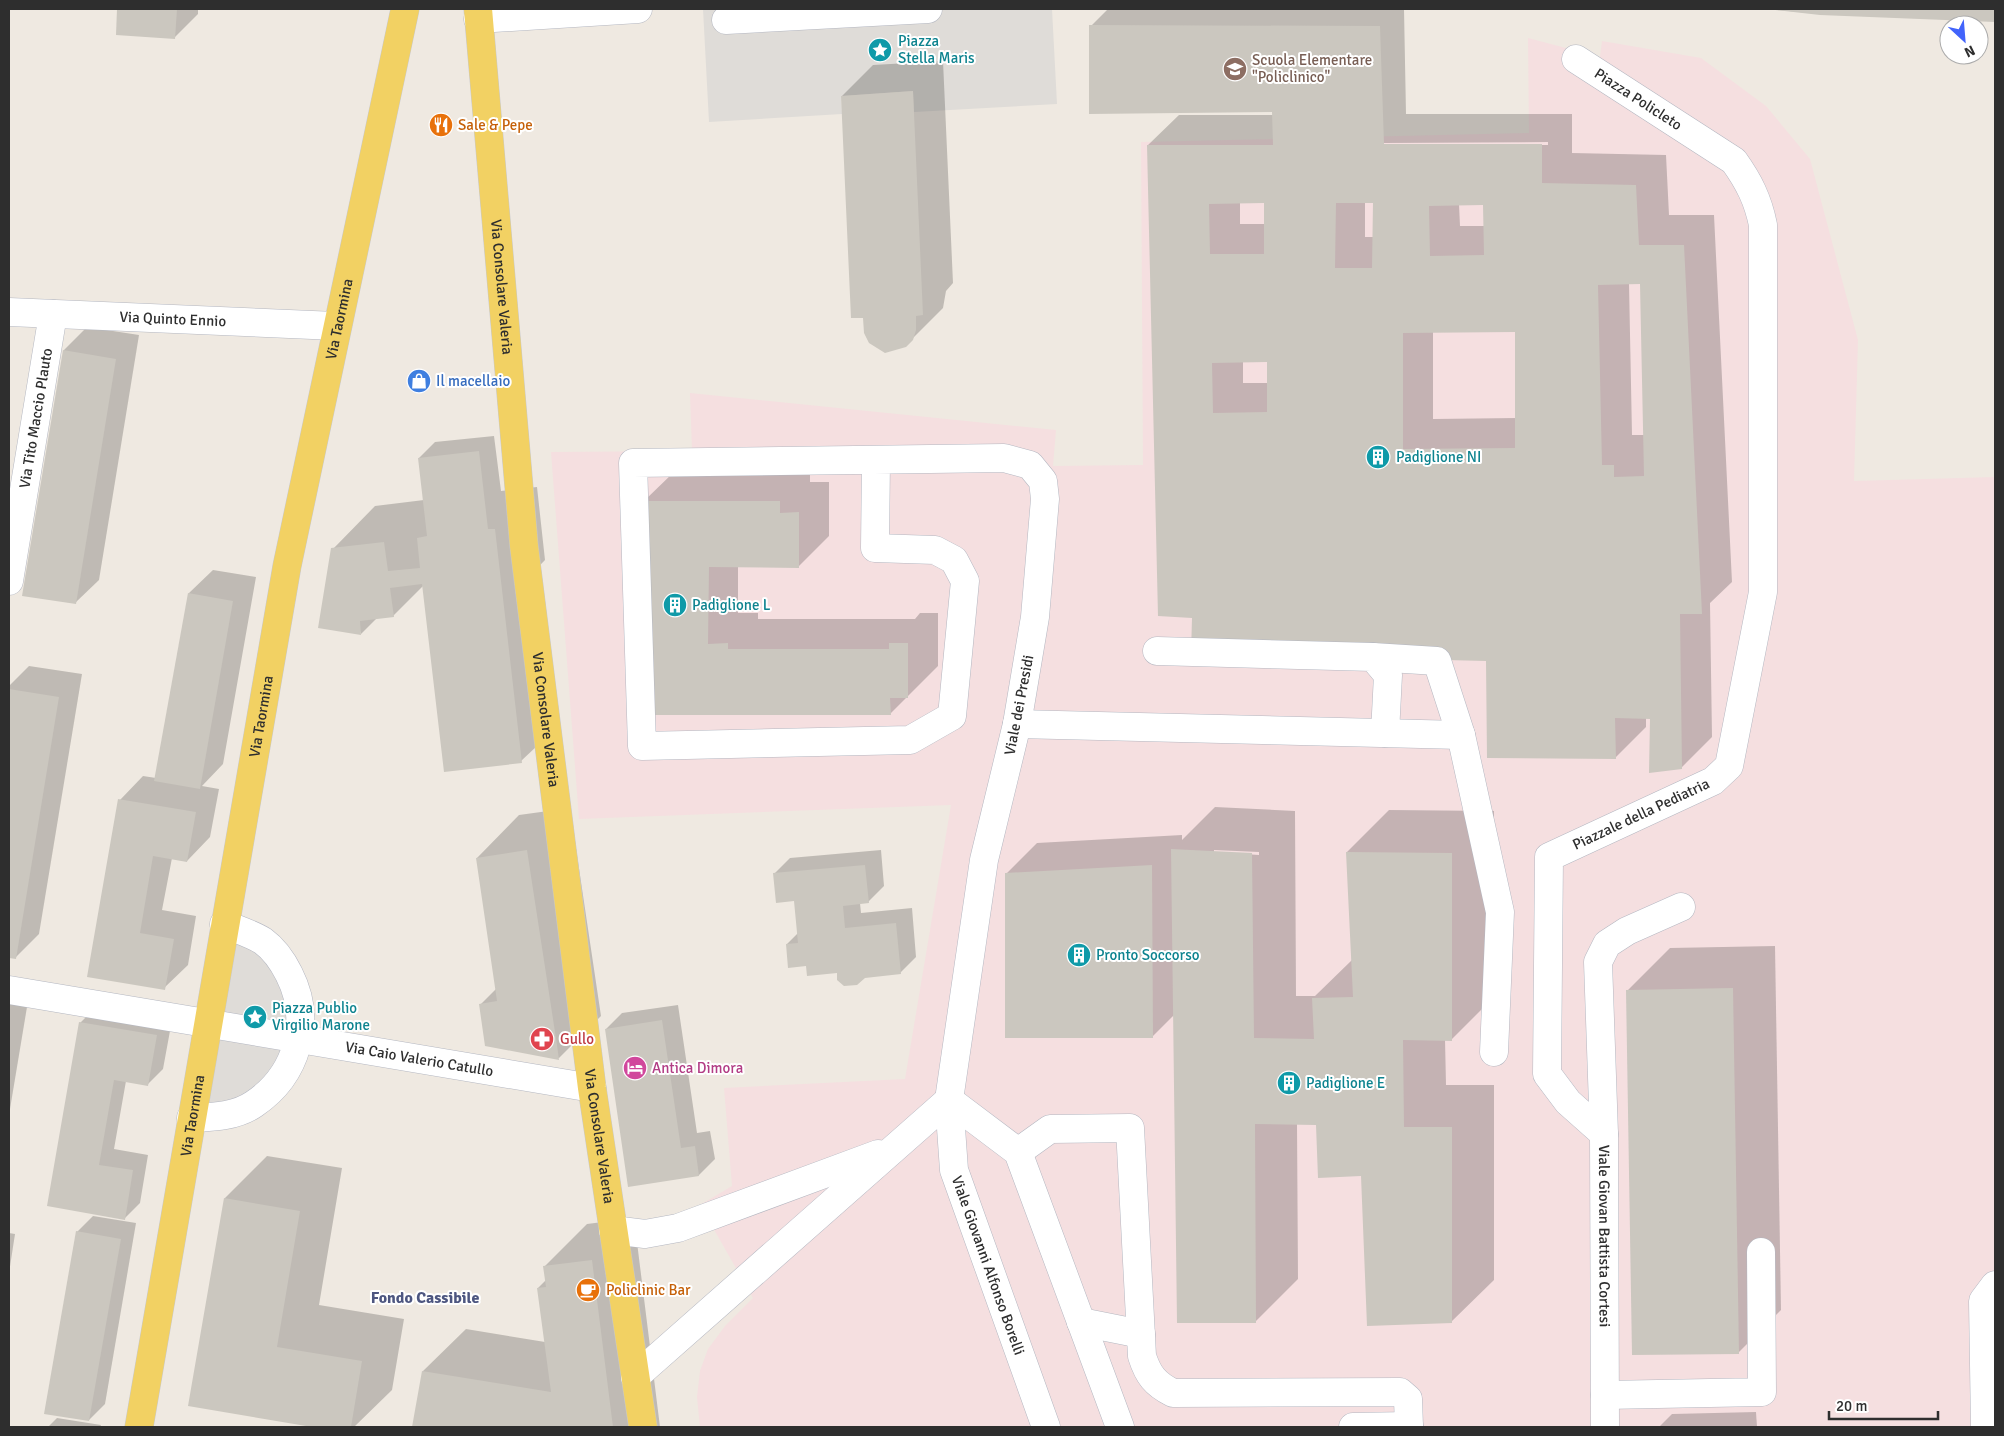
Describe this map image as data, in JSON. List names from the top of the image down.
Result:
{
  "streets": {
    "main road": ["Via Consolare Valeria", "Via Taormina"],
    "street": [
      "Piazza Policleto",
      "Via Quinto Ennio",
      "Via Tito Maccio Plauto",
      "Viale dei Presidi",
      "Piazzale della Pediatria",
      "Via Caio Valerio Catullo",
      "Viale Giovan Battista Cortesi",
      "Viale Giovanni Alfonso Borelli"
    ]
  },
  "crossings": [
    ["Piazza Policleto", "Piazzale della Pediatria"],
    ["Via Consolare Valeria", "Via Caio Valerio Catullo"],
    ["Via Taormina", "Via Quinto Ennio"],
    ["Via Taormina", "Via Caio Valerio Catullo"],
    ["Via Quinto Ennio", "Via Tito Maccio Plauto"],
    ["Viale dei Presidi", "Viale Giovanni Alfonso Borelli"],
    ["Piazzale della Pediatria", "Viale Giovan Battista Cortesi"]
  ],
  "districts": ["Fondo Cassibile"],
  "places": {
    "place": ["Piazza Stella Maris", "Piazza Publio Virgilio Marone"],
    "school or university": ["Scuola Elementare \"Policlinico\""],
    "restaurant": ["Sale & Pepe"],
    "shop": ["Il macellaio"],
    "building": [
      "Padiglione NI",
      "Padiglione L",
      "Pronto Soccorso",
      "Padiglione E"
    ],
    "pharmacy": ["Gullo"],
    "hotel": ["Antica Dimora"],
    "cafe": ["Policlinic Bar"]
  },
  "scale_bar": "20 m",
  "north": "bottom right"
}
